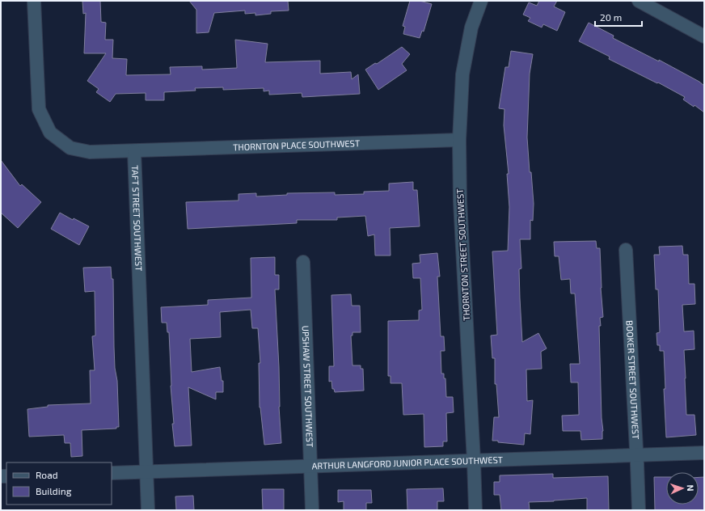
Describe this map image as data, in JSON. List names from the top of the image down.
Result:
{
  "streets": {
    "street": [
      "THORNTON PLACE SOUTHWEST",
      "TAFT STREET SOUTHWEST",
      "THORNTON STREET SOUTHWEST",
      "BOOKER STREET SOUTHWEST",
      "UPSHAW STREET SOUTHWEST",
      "ARTHUR LANGFORD JUNIOR PLACE SOUTHWEST"
    ]
  },
  "crossings": [
    ["THORNTON PLACE SOUTHWEST", "TAFT STREET SOUTHWEST"],
    ["THORNTON PLACE SOUTHWEST", "THORNTON STREET SOUTHWEST"],
    ["TAFT STREET SOUTHWEST", "ARTHUR LANGFORD JUNIOR PLACE SOUTHWEST"],
    ["THORNTON STREET SOUTHWEST", "ARTHUR LANGFORD JUNIOR PLACE SOUTHWEST"],
    ["BOOKER STREET SOUTHWEST", "ARTHUR LANGFORD JUNIOR PLACE SOUTHWEST"],
    ["UPSHAW STREET SOUTHWEST", "ARTHUR LANGFORD JUNIOR PLACE SOUTHWEST"]
  ],
  "legend": ["Road", "Building"],
  "scale_bar": "20 m",
  "north": "right"
}
